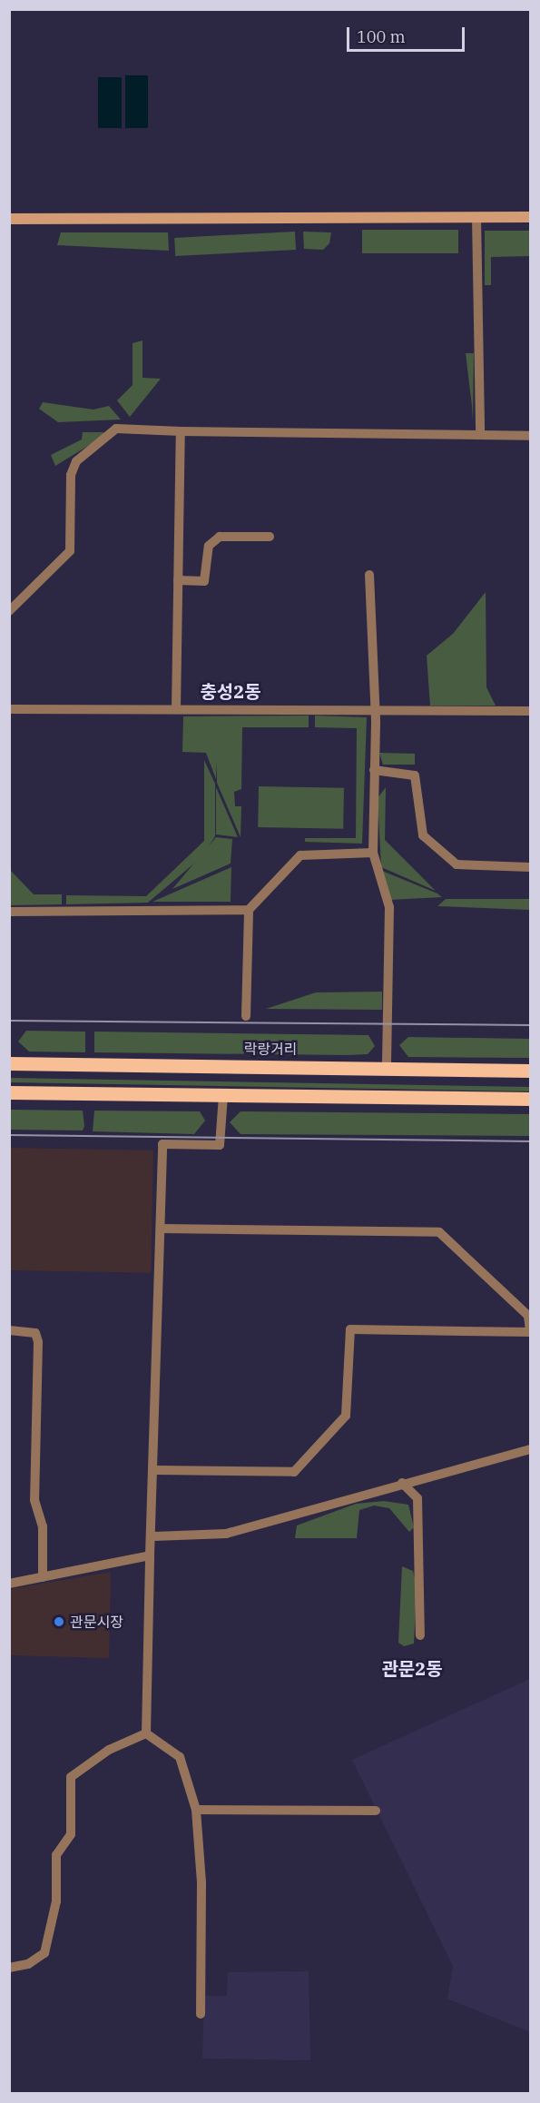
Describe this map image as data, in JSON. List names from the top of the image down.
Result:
{
  "streets": {
    "main road": ["락랑거리"]
  },
  "districts": ["충성2동", "관문2동"],
  "places": ["관문시장"],
  "scale_bar": "100 m"
}
